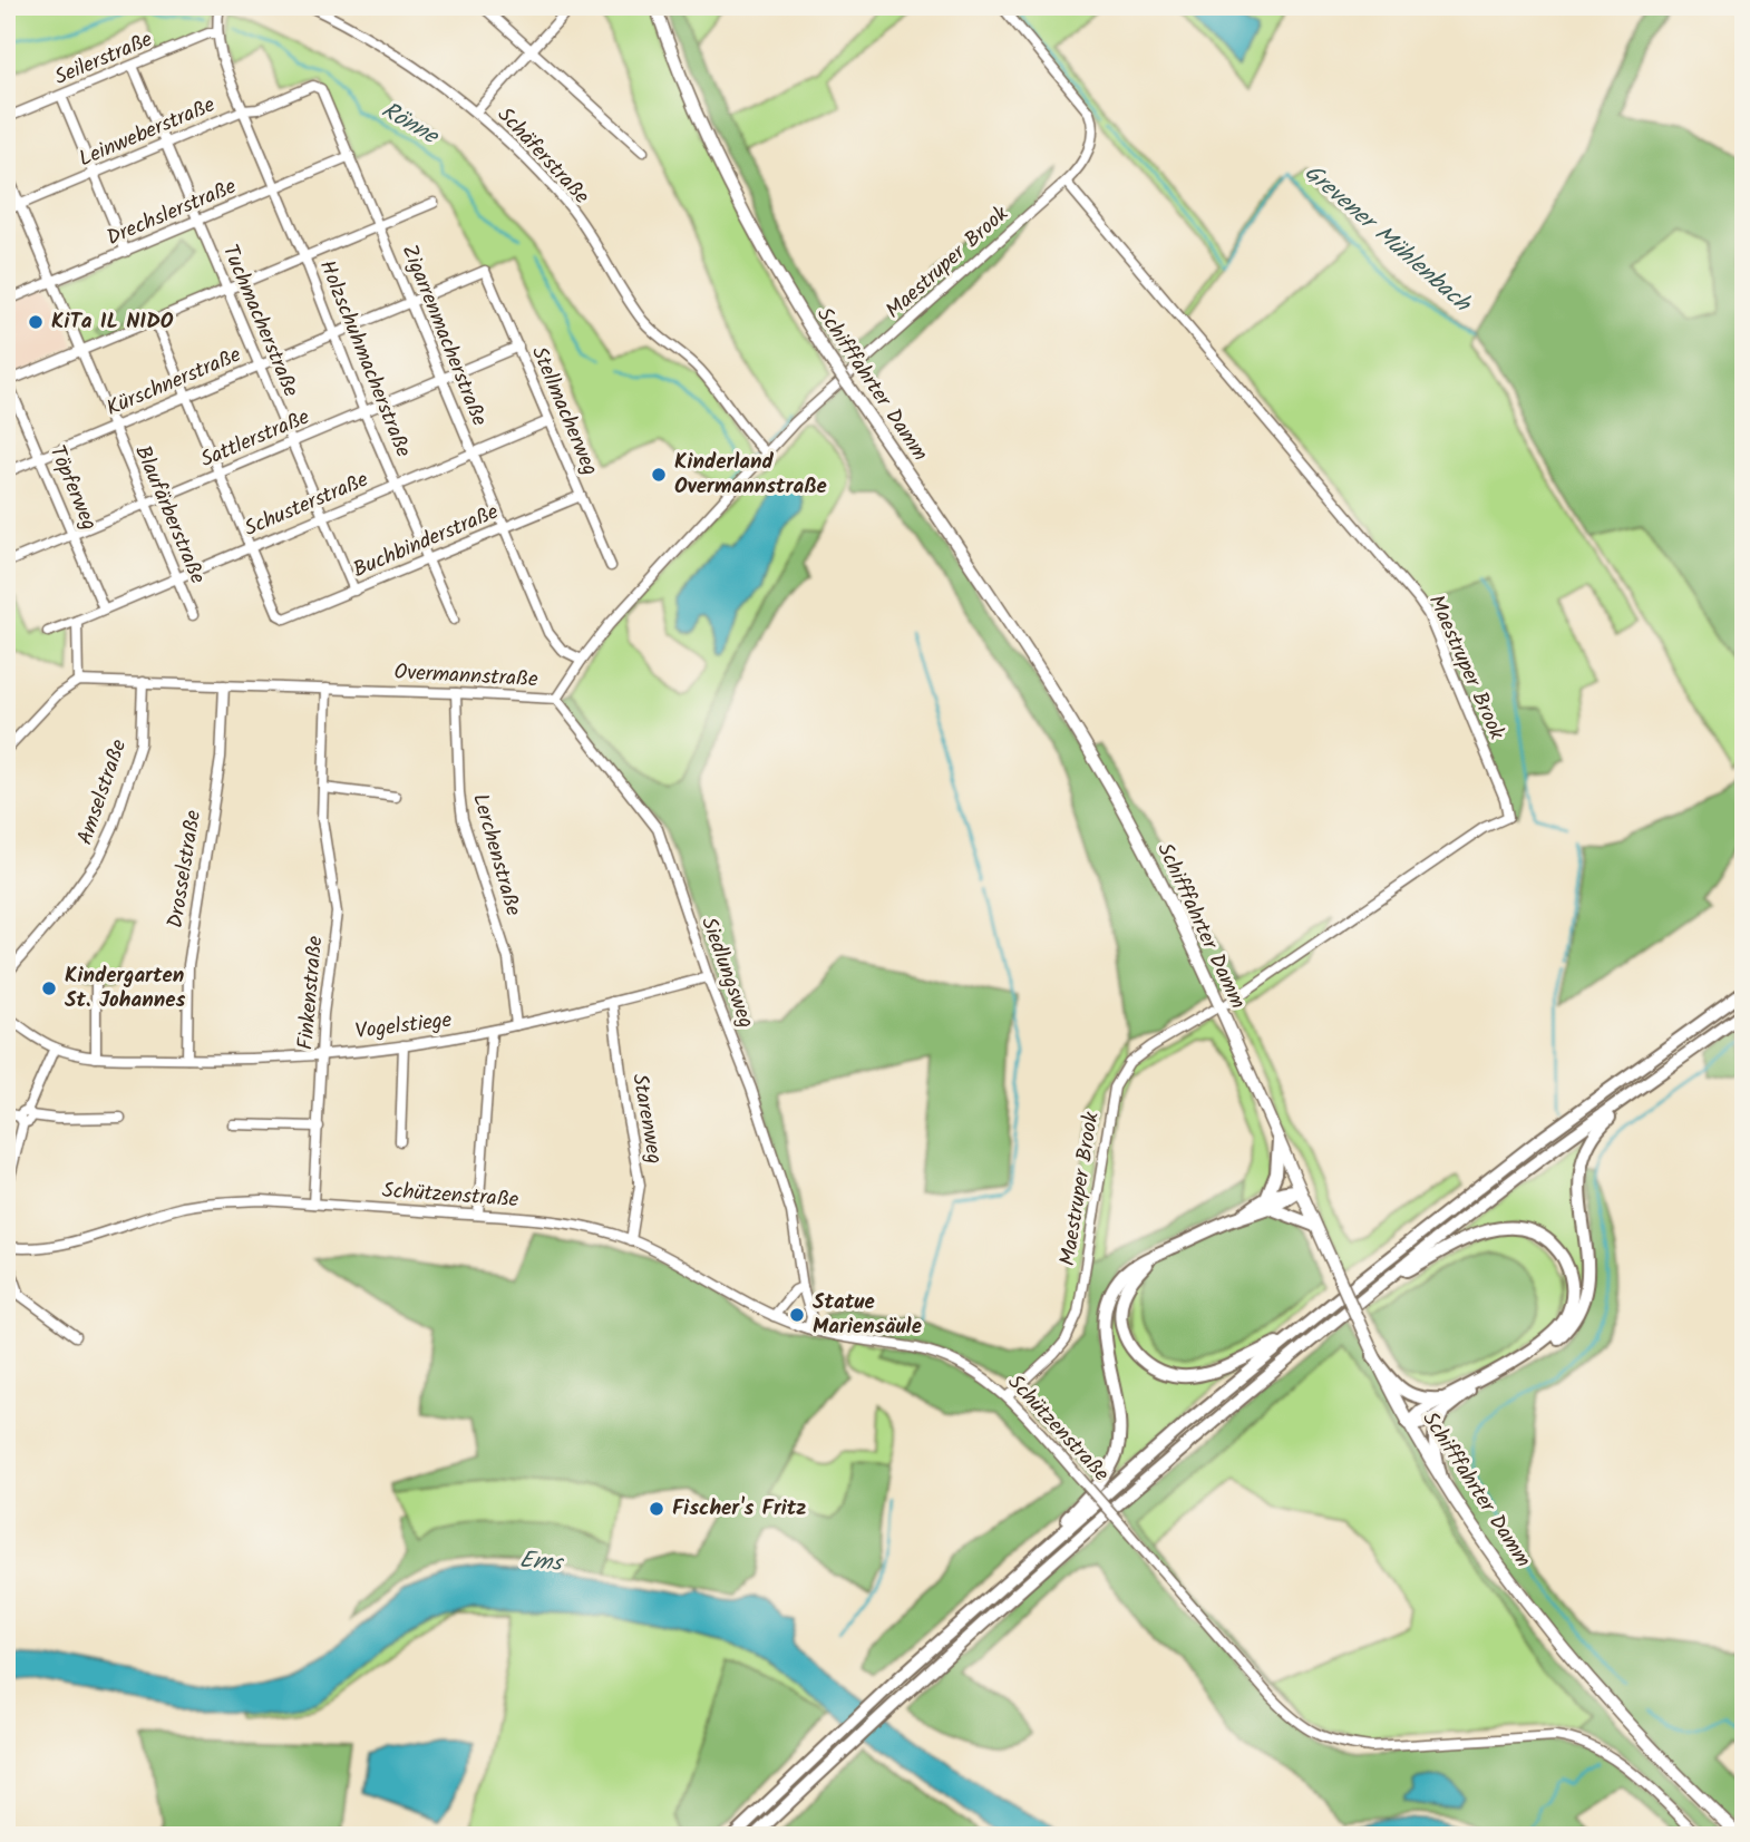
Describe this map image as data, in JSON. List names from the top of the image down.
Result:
{
  "streets": {
    "main road": ["Schifffahrter Damm"],
    "street": [
      "Seilerstraße",
      "Leinweberstraße",
      "Schäferstraße",
      "Drechslerstraße",
      "Maestruper Brook",
      "Tuchmacherstraße",
      "Zigarrenmacherstraße",
      "Holzschuhmacherstraße",
      "Kürschnerstraße",
      "Stellmacherweg",
      "Sattlerstraße",
      "Töpferweg",
      "Schusterstraße",
      "Blaufärberstraße",
      "Buchbinderstraße",
      "Overmannstraße",
      "Amselstraße",
      "Lerchenstraße",
      "Drosselstraße",
      "Siedlungsweg",
      "Finkenstraße",
      "Vogelstiege",
      "Starenweg",
      "Schützenstraße"
    ]
  },
  "crossings": [
    ["Seilerstraße", "Leinweberstraße"],
    ["Seilerstraße", "Tuchmacherstraße"],
    ["Leinweberstraße", "Tuchmacherstraße"],
    ["Leinweberstraße", "Zigarrenmacherstraße"],
    ["Leinweberstraße", "Holzschuhmacherstraße"],
    ["Leinweberstraße", "Blaufärberstraße"],
    ["Schäferstraße", "Overmannstraße"],
    ["Drechslerstraße", "Tuchmacherstraße"],
    ["Drechslerstraße", "Zigarrenmacherstraße"],
    ["Drechslerstraße", "Holzschuhmacherstraße"],
    ["Drechslerstraße", "Blaufärberstraße"],
    ["Maestruper Brook", "Overmannstraße"],
    ["Maestruper Brook", "Schützenstraße"],
    ["Tuchmacherstraße", "Kürschnerstraße"],
    ["Tuchmacherstraße", "Sattlerstraße"],
    ["Tuchmacherstraße", "Schusterstraße"],
    ["Tuchmacherstraße", "Buchbinderstraße"],
    ["Zigarrenmacherstraße", "Holzschuhmacherstraße"],
    ["Zigarrenmacherstraße", "Kürschnerstraße"],
    ["Zigarrenmacherstraße", "Sattlerstraße"],
    ["Zigarrenmacherstraße", "Schusterstraße"],
    ["Zigarrenmacherstraße", "Buchbinderstraße"],
    ["Zigarrenmacherstraße", "Overmannstraße"],
    ["Holzschuhmacherstraße", "Kürschnerstraße"],
    ["Holzschuhmacherstraße", "Sattlerstraße"],
    ["Holzschuhmacherstraße", "Schusterstraße"],
    ["Holzschuhmacherstraße", "Buchbinderstraße"],
    ["Kürschnerstraße", "Stellmacherweg"],
    ["Kürschnerstraße", "Töpferweg"],
    ["Kürschnerstraße", "Blaufärberstraße"],
    ["Stellmacherweg", "Sattlerstraße"],
    ["Stellmacherweg", "Schusterstraße"],
    ["Stellmacherweg", "Buchbinderstraße"],
    ["Sattlerstraße", "Töpferweg"],
    ["Sattlerstraße", "Blaufärberstraße"],
    ["Töpferweg", "Schusterstraße"],
    ["Schusterstraße", "Blaufärberstraße"],
    ["Schusterstraße", "Buchbinderstraße"],
    ["Overmannstraße", "Amselstraße"],
    ["Overmannstraße", "Lerchenstraße"],
    ["Overmannstraße", "Drosselstraße"],
    ["Overmannstraße", "Siedlungsweg"],
    ["Overmannstraße", "Finkenstraße"],
    ["Lerchenstraße", "Vogelstiege"],
    ["Drosselstraße", "Vogelstiege"],
    ["Siedlungsweg", "Vogelstiege"],
    ["Siedlungsweg", "Schützenstraße"],
    ["Finkenstraße", "Vogelstiege"],
    ["Finkenstraße", "Schützenstraße"],
    ["Vogelstiege", "Starenweg"],
    ["Starenweg", "Schützenstraße"]
  ],
  "water": ["Rönne", "Grevener Mühlenbach", "Ems"],
  "places": [
    "KiTa IL NIDO",
    "Kinderland Overmannstraße",
    "Kindergarten St. Johannes",
    "Statue Mariensäule",
    "Fischer's Fritz"
  ]
}
